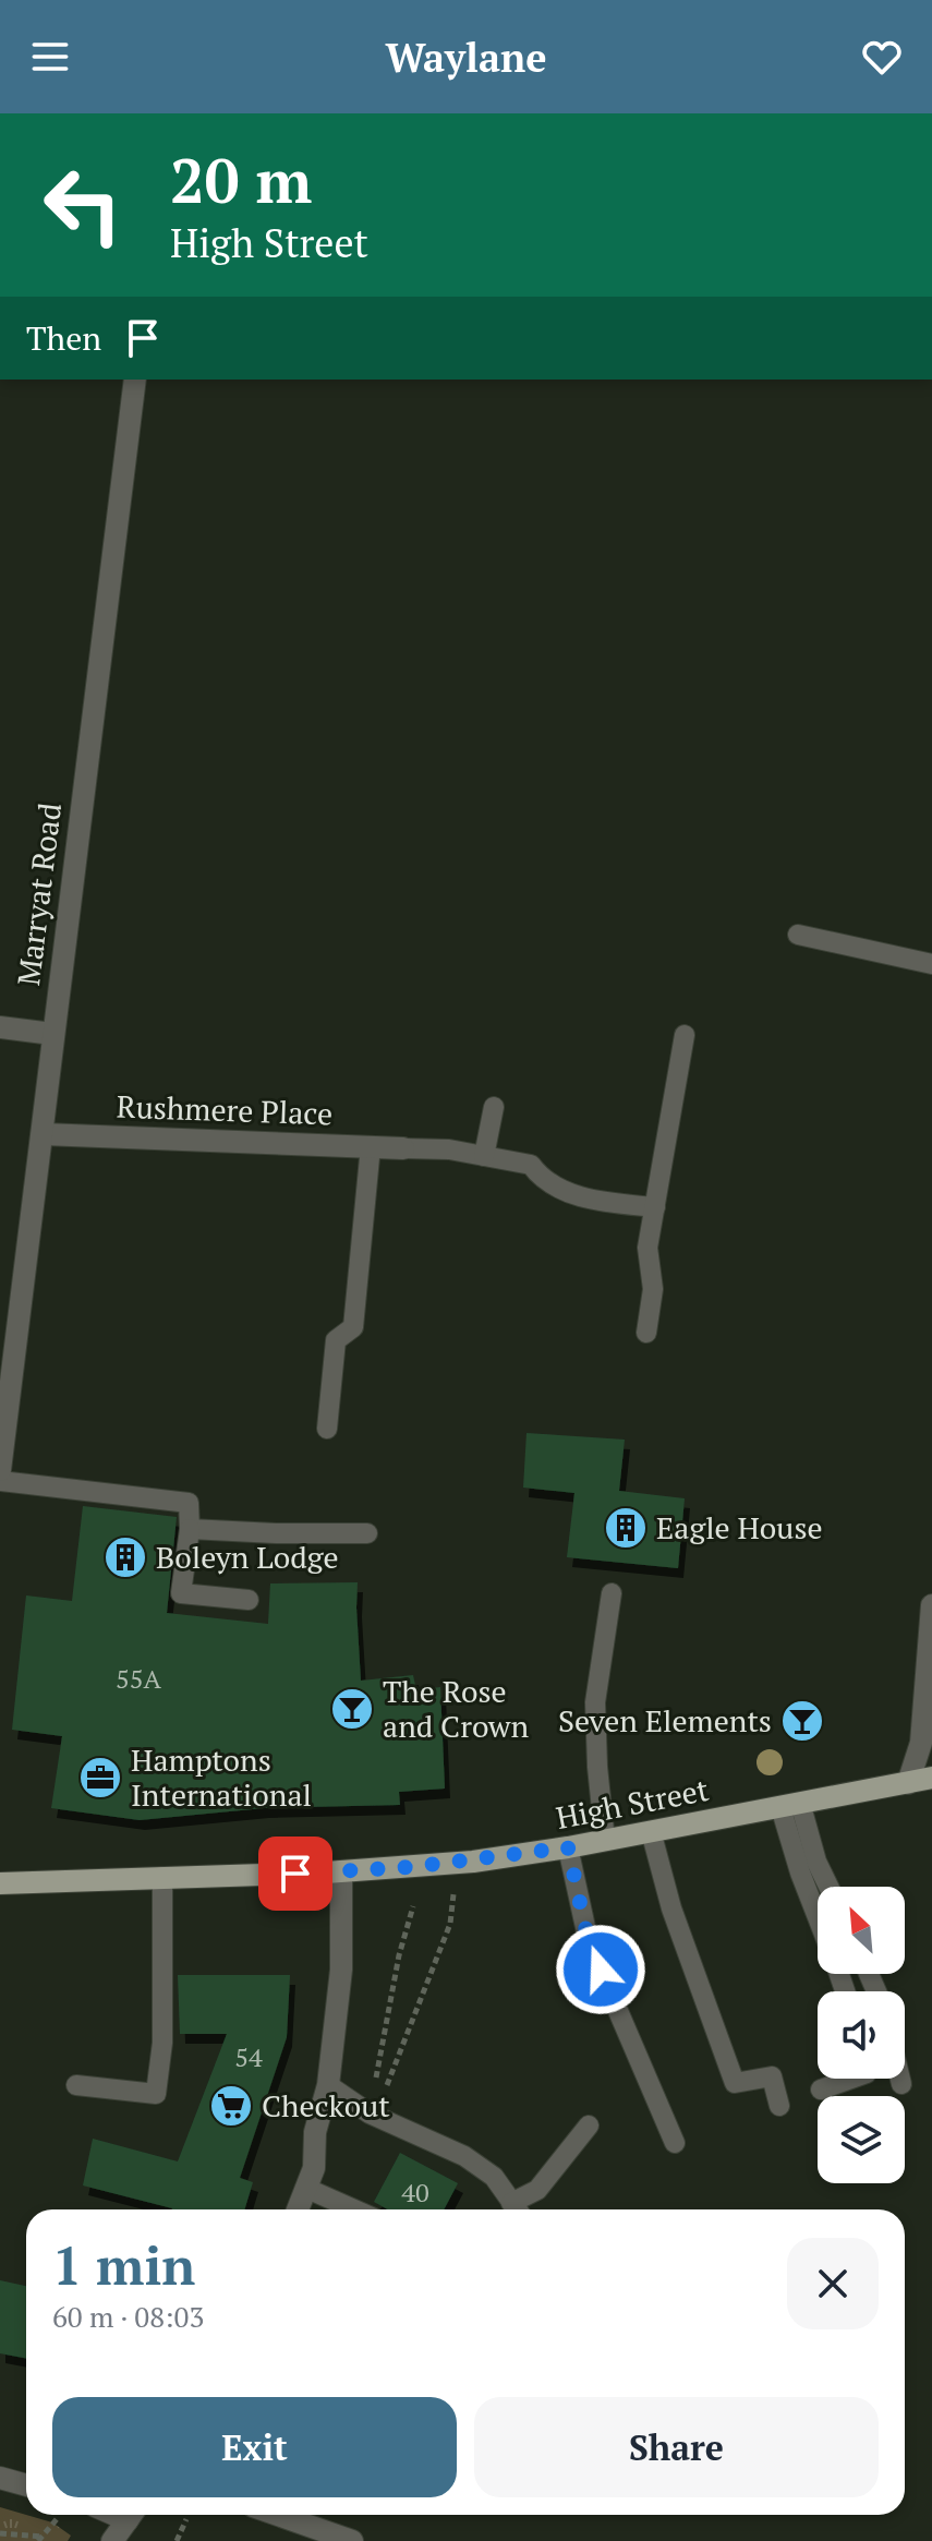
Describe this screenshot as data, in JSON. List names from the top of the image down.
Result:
{
  "streets": {
    "main road": ["High Street"],
    "street": ["Marryat Road", "Rushmere Place"]
  },
  "crossings": [
    ["Marryat Road", "Rushmere Place"]
  ],
  "places": {
    "building": ["Eagle House", "Boleyn Lodge"],
    "bar": ["The Rose and Crown", "Seven Elements"],
    "office": ["Hamptons International"],
    "supermarket": ["Checkout"]
  },
  "house_numbers": ["55A", "54", "40"],
  "north": "top left",
  "page": {
    "header": "Waylane",
    "turn": ["20 m", "High Street"],
    "then": "Then",
    "heading": ["1 min", "60 m · 08:03"],
    "buttons": ["Exit", "Share"]
  }
}
